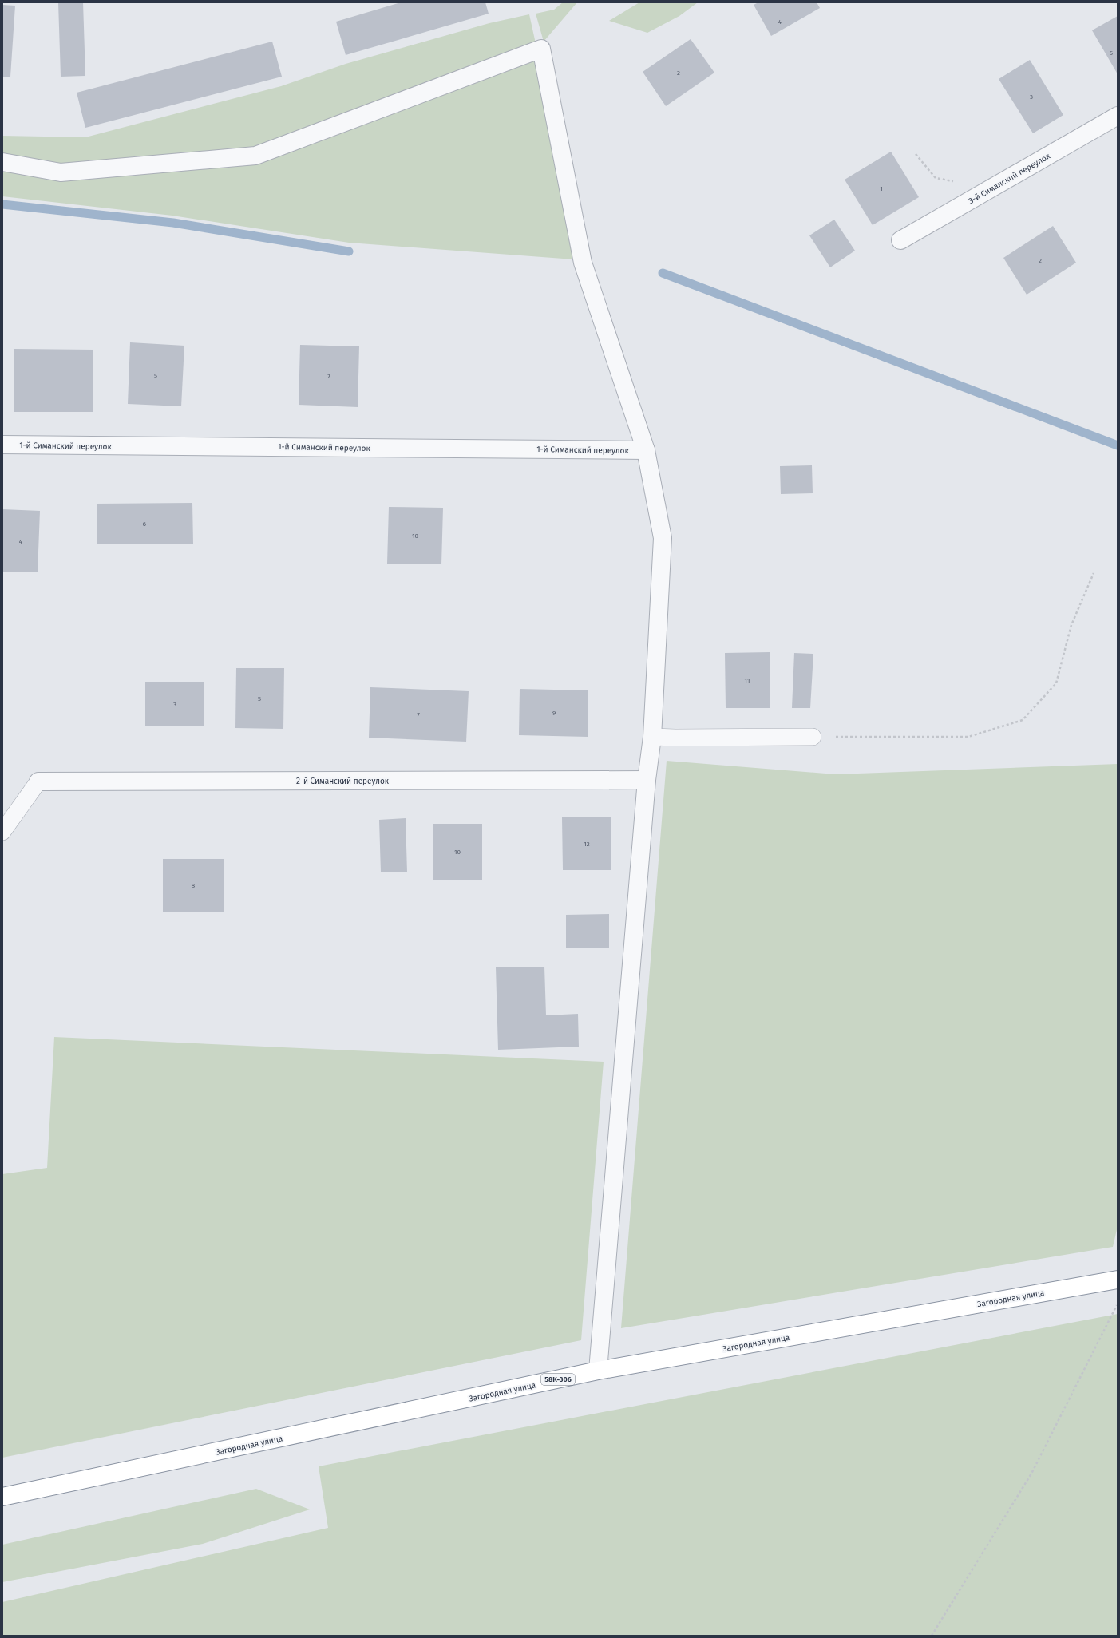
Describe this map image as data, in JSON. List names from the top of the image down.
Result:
{
  "streets": {
    "highway": ["Загородная улица", "58К-306"],
    "street": ["3-й Симанский переулок", "1-й Симанский переулок", "2-й Симанский переулок"]
  },
  "house_numbers": [
    "4",
    "5",
    "2",
    "3",
    "1",
    "2",
    "5",
    "7",
    "6",
    "10",
    "4",
    "11",
    "5",
    "3",
    "9",
    "7",
    "12",
    "10",
    "8"
  ]
}
